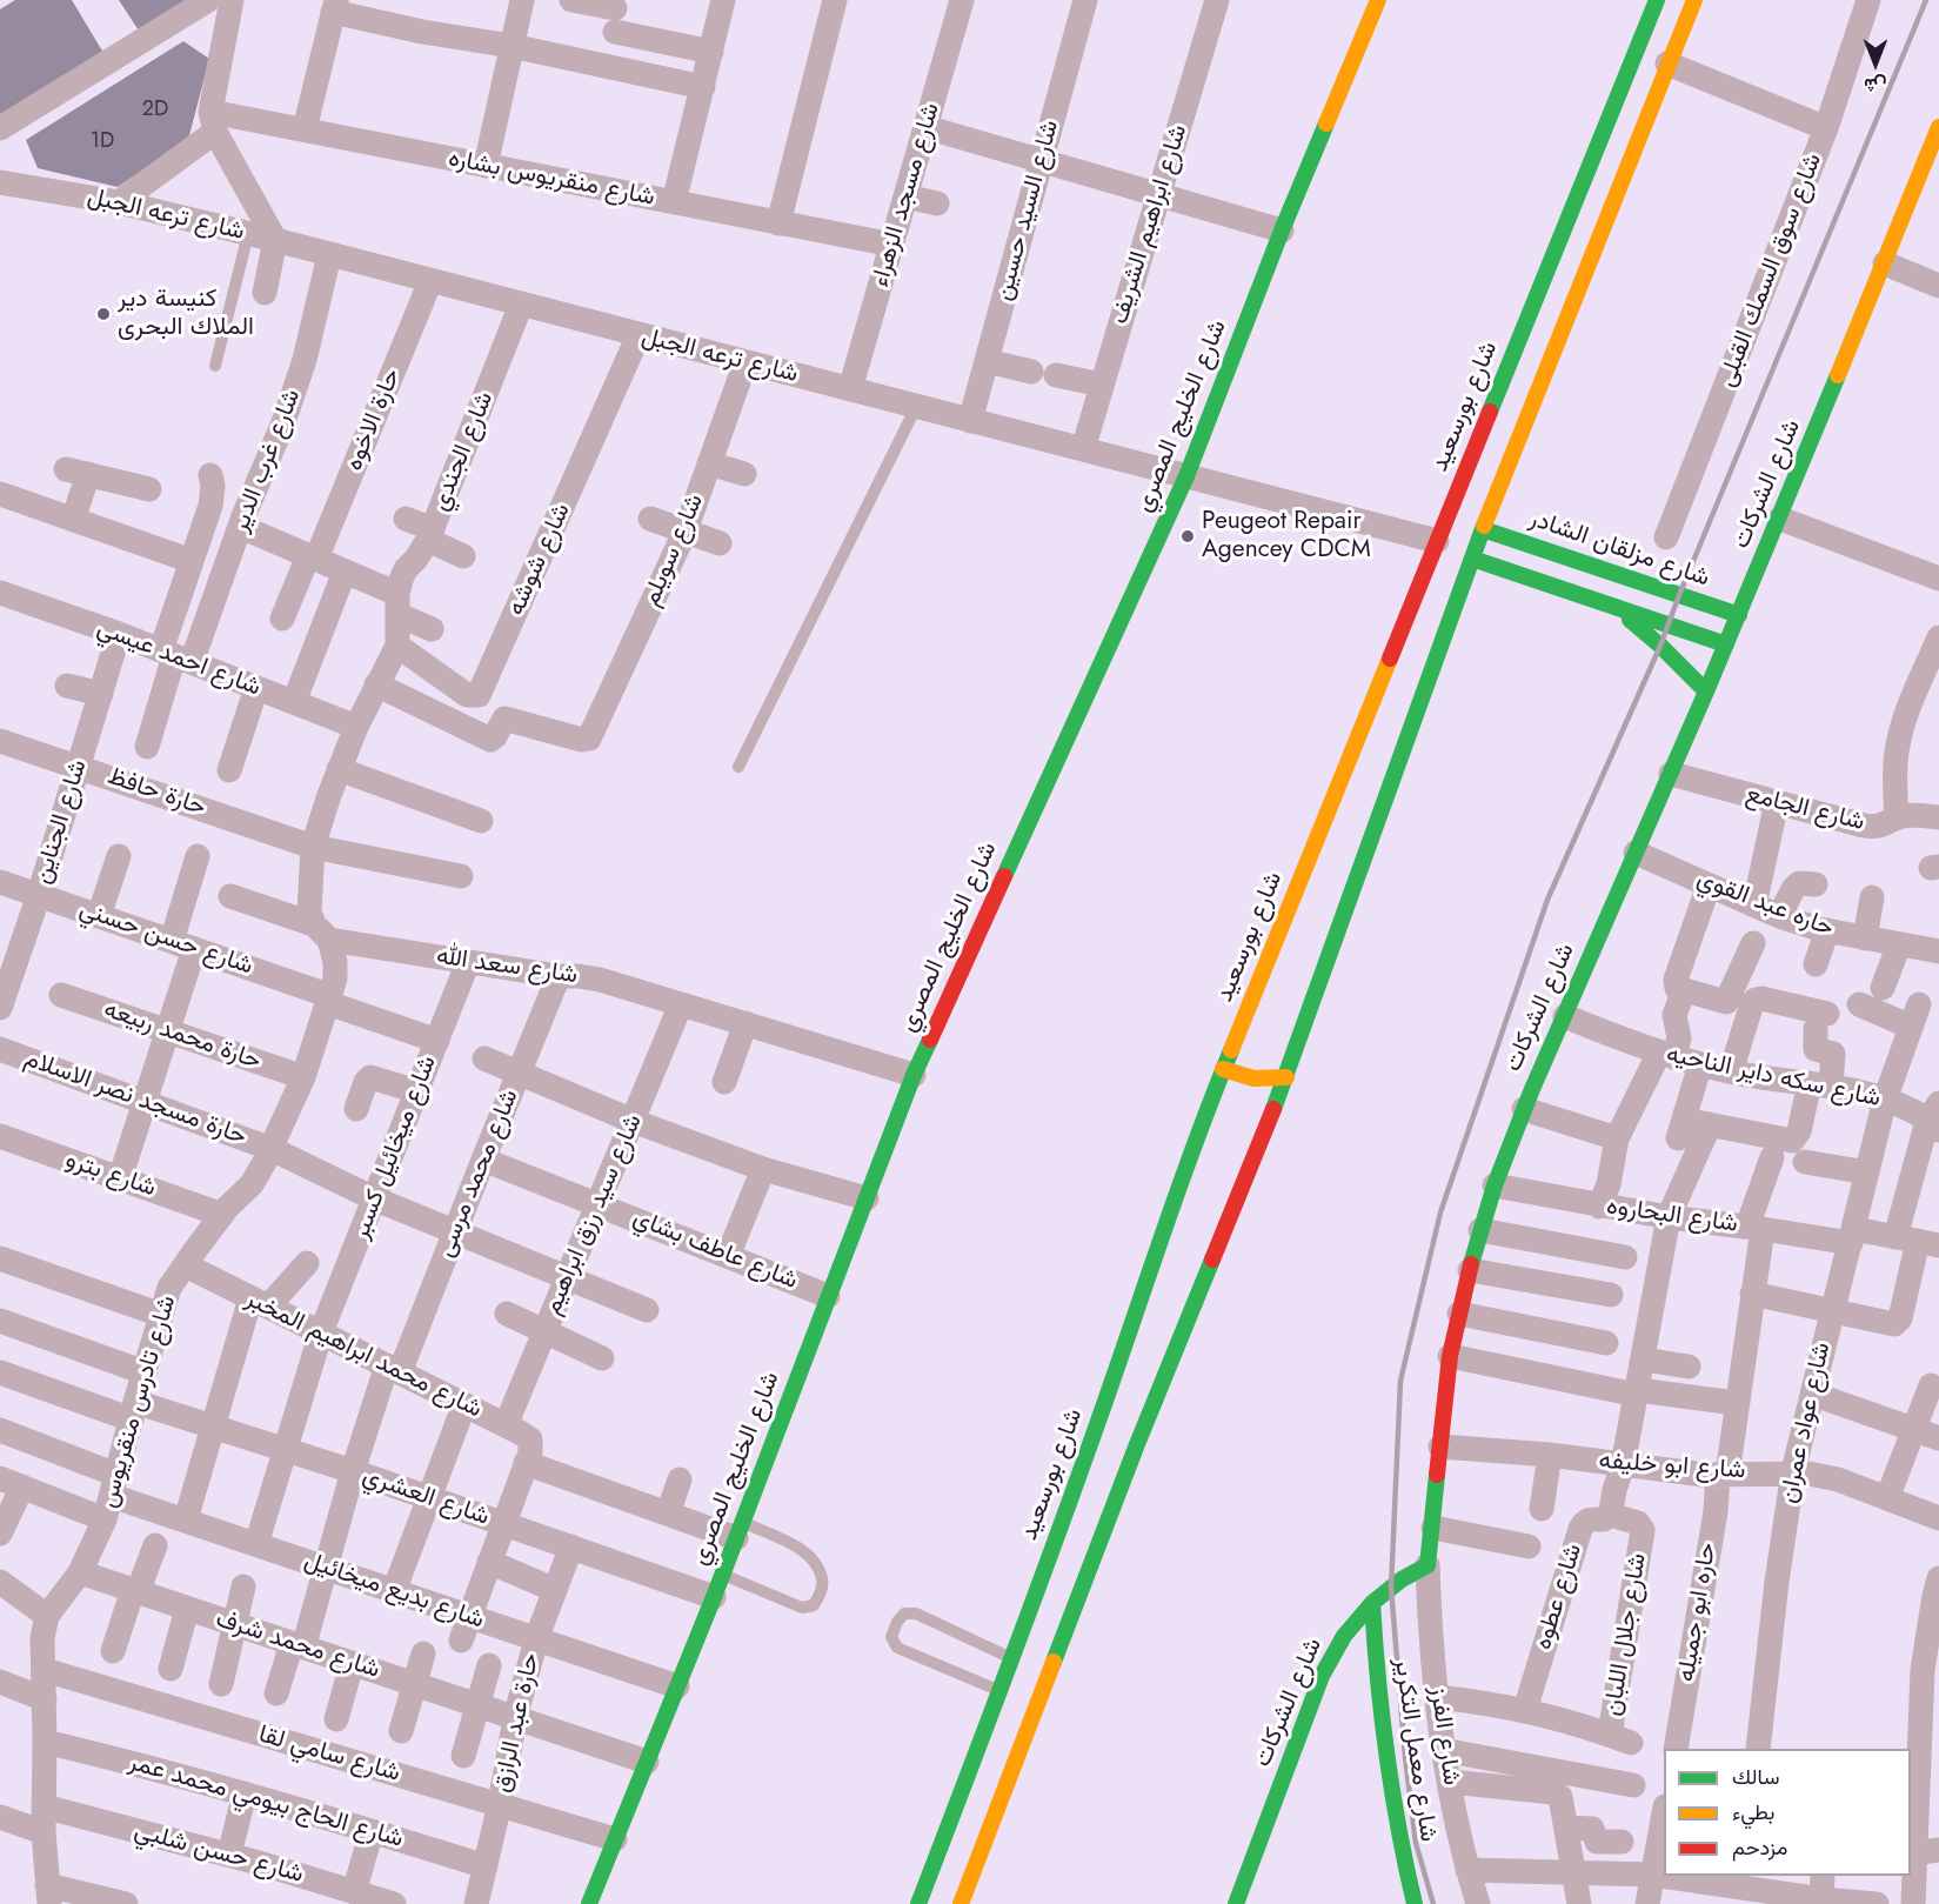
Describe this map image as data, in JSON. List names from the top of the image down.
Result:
{
  "streets": {
    "main road": [
      "شارع بورسعيد",
      "شارع الخليج المصري",
      "شارع الشركات",
      "شارع مزلقان الشادر",
      "شارع معمل التكرير"
    ],
    "street": [
      "شارع منقريوس بشاره",
      "شارع مسجد الزهراء",
      "شارع السيد حسين",
      "شارع ترعه الجبل",
      "شارع ابراهيم الشريف",
      "شارع سوق السمك القبلى",
      "حارة الاخوه",
      "شارع الجندي",
      "شارع غرب الدير",
      "شارع سويلم",
      "شارع شوشه",
      "شارع احمد عيسي",
      "حارة حافظ",
      "شارع الجامع",
      "شارع الجناين",
      "حاره عبد القوي",
      "شارع حسن حسني",
      "شارع سعد الله",
      "حارة محمد ربيعه",
      "شارع سكه داير الناحيه",
      "حارة مسجد نصر الاسلام",
      "شارع ميخائيل كسبر",
      "شارع محمد مرسى",
      "شارع بترو",
      "شارع سيد رزق ابراهيم",
      "شارع البحاروه",
      "شارع عاطف بشاي",
      "شارع محمد ابراهيم المخبر",
      "شارع تادرس منقريوس",
      "شارع عواد عمران",
      "شارع ابو خليفه",
      "شارع العشري",
      "شارع بديع ميخائيل",
      "شارع عطوه",
      "حاره ابو جميله",
      "شارع جلال اللبان",
      "شارع محمد شرف",
      "حارة عبد الرازق",
      "شارع الفرز",
      "شارع سامي لقا",
      "شارع الحاج بيومي محمد عمر",
      "شارع حسن شلبي"
    ]
  },
  "crossings": [
    ["شارع منقريوس بشاره", "شارع مسجد الزهراء"],
    ["شارع مسجد الزهراء", "شارع ترعه الجبل"],
    ["شارع السيد حسين", "شارع ترعه الجبل"],
    ["شارع ترعه الجبل", "شارع ابراهيم الشريف"],
    ["شارع ترعه الجبل", "شارع بورسعيد"],
    ["شارع ترعه الجبل", "شارع الخليج المصري"],
    ["شارع ترعه الجبل", "حارة الاخوه"],
    ["شارع ترعه الجبل", "شارع الجندي"],
    ["شارع ترعه الجبل", "شارع غرب الدير"],
    ["شارع ترعه الجبل", "شارع سويلم"],
    ["شارع ترعه الجبل", "شارع شوشه"],
    ["شارع الخليج المصري", "شارع سعد الله"],
    ["شارع الخليج المصري", "شارع عاطف بشاي"],
    ["شارع الخليج المصري", "شارع العشري"],
    ["شارع الخليج المصري", "شارع بديع ميخائيل"],
    ["شارع الخليج المصري", "شارع محمد شرف"],
    ["شارع الخليج المصري", "شارع سامي لقا"],
    ["شارع الجندي", "شارع تادرس منقريوس"],
    ["شارع غرب الدير", "شارع احمد عيسي"],
    ["شارع الشركات", "شارع مزلقان الشادر"],
    ["شارع الشركات", "شارع الجامع"],
    ["شارع الشركات", "حاره عبد القوي"],
    ["شارع الشركات", "شارع سكه داير الناحيه"],
    ["شارع الشركات", "شارع البحاروه"],
    ["شارع الشركات", "شارع ابو خليفه"],
    ["شارع الشركات", "شارع الفرز"],
    ["شارع الشركات", "شارع معمل التكرير"],
    ["شارع احمد عيسي", "شارع الجناين"],
    ["شارع احمد عيسي", "شارع تادرس منقريوس"],
    ["حارة حافظ", "شارع الجناين"],
    ["حارة حافظ", "شارع تادرس منقريوس"],
    ["شارع الجناين", "شارع حسن حسني"],
    ["شارع حسن حسني", "شارع ميخائيل كسبر"],
    ["شارع حسن حسني", "شارع تادرس منقريوس"],
    ["شارع سعد الله", "شارع ميخائيل كسبر"],
    ["شارع سعد الله", "شارع محمد مرسى"],
    ["شارع سعد الله", "شارع سيد رزق ابراهيم"],
    ["شارع سعد الله", "شارع تادرس منقريوس"],
    ["حارة محمد ربيعه", "شارع تادرس منقريوس"],
    ["شارع سكه داير الناحيه", "شارع عواد عمران"],
    ["حارة مسجد نصر الاسلام", "شارع ميخائيل كسبر"],
    ["حارة مسجد نصر الاسلام", "شارع محمد مرسى"],
    ["حارة مسجد نصر الاسلام", "شارع سيد رزق ابراهيم"],
    ["حارة مسجد نصر الاسلام", "شارع تادرس منقريوس"],
    ["شارع ميخائيل كسبر", "شارع محمد ابراهيم المخبر"],
    ["شارع ميخائيل كسبر", "شارع العشري"],
    ["شارع ميخائيل كسبر", "شارع بديع ميخائيل"],
    ["شارع محمد مرسى", "شارع عاطف بشاي"],
    ["شارع محمد مرسى", "شارع محمد ابراهيم المخبر"],
    ["شارع محمد مرسى", "شارع العشري"],
    ["شارع محمد مرسى", "شارع بديع ميخائيل"],
    ["شارع محمد مرسى", "شارع محمد شرف"],
    ["شارع بترو", "شارع تادرس منقريوس"],
    ["شارع سيد رزق ابراهيم", "شارع عاطف بشاي"],
    ["شارع سيد رزق ابراهيم", "شارع محمد ابراهيم المخبر"],
    ["شارع البحاروه", "شارع عواد عمران"],
    ["شارع البحاروه", "حاره ابو جميله"],
    ["شارع محمد ابراهيم المخبر", "شارع تادرس منقريوس"],
    ["شارع تادرس منقريوس", "شارع العشري"],
    ["شارع تادرس منقريوس", "شارع بديع ميخائيل"],
    ["شارع تادرس منقريوس", "شارع محمد شرف"],
    ["شارع عواد عمران", "شارع ابو خليفه"],
    ["شارع ابو خليفه", "حاره ابو جميله"],
    ["شارع العشري", "حارة عبد الرازق"],
    ["شارع بديع ميخائيل", "حارة عبد الرازق"],
    ["شارع عطوه", "شارع جلال اللبان"],
    ["شارع محمد شرف", "حارة عبد الرازق"],
    ["حارة عبد الرازق", "شارع سامي لقا"],
    ["حارة عبد الرازق", "شارع الحاج بيومي محمد عمر"]
  ],
  "places": ["كنيسة دير الملاك البحرى", "Peugeot Repair Agencey CDCM"],
  "house_numbers": ["2D", "1D"],
  "legend": ["سالك", "بطيء", "مزدحم"],
  "north": "bottom"
}
